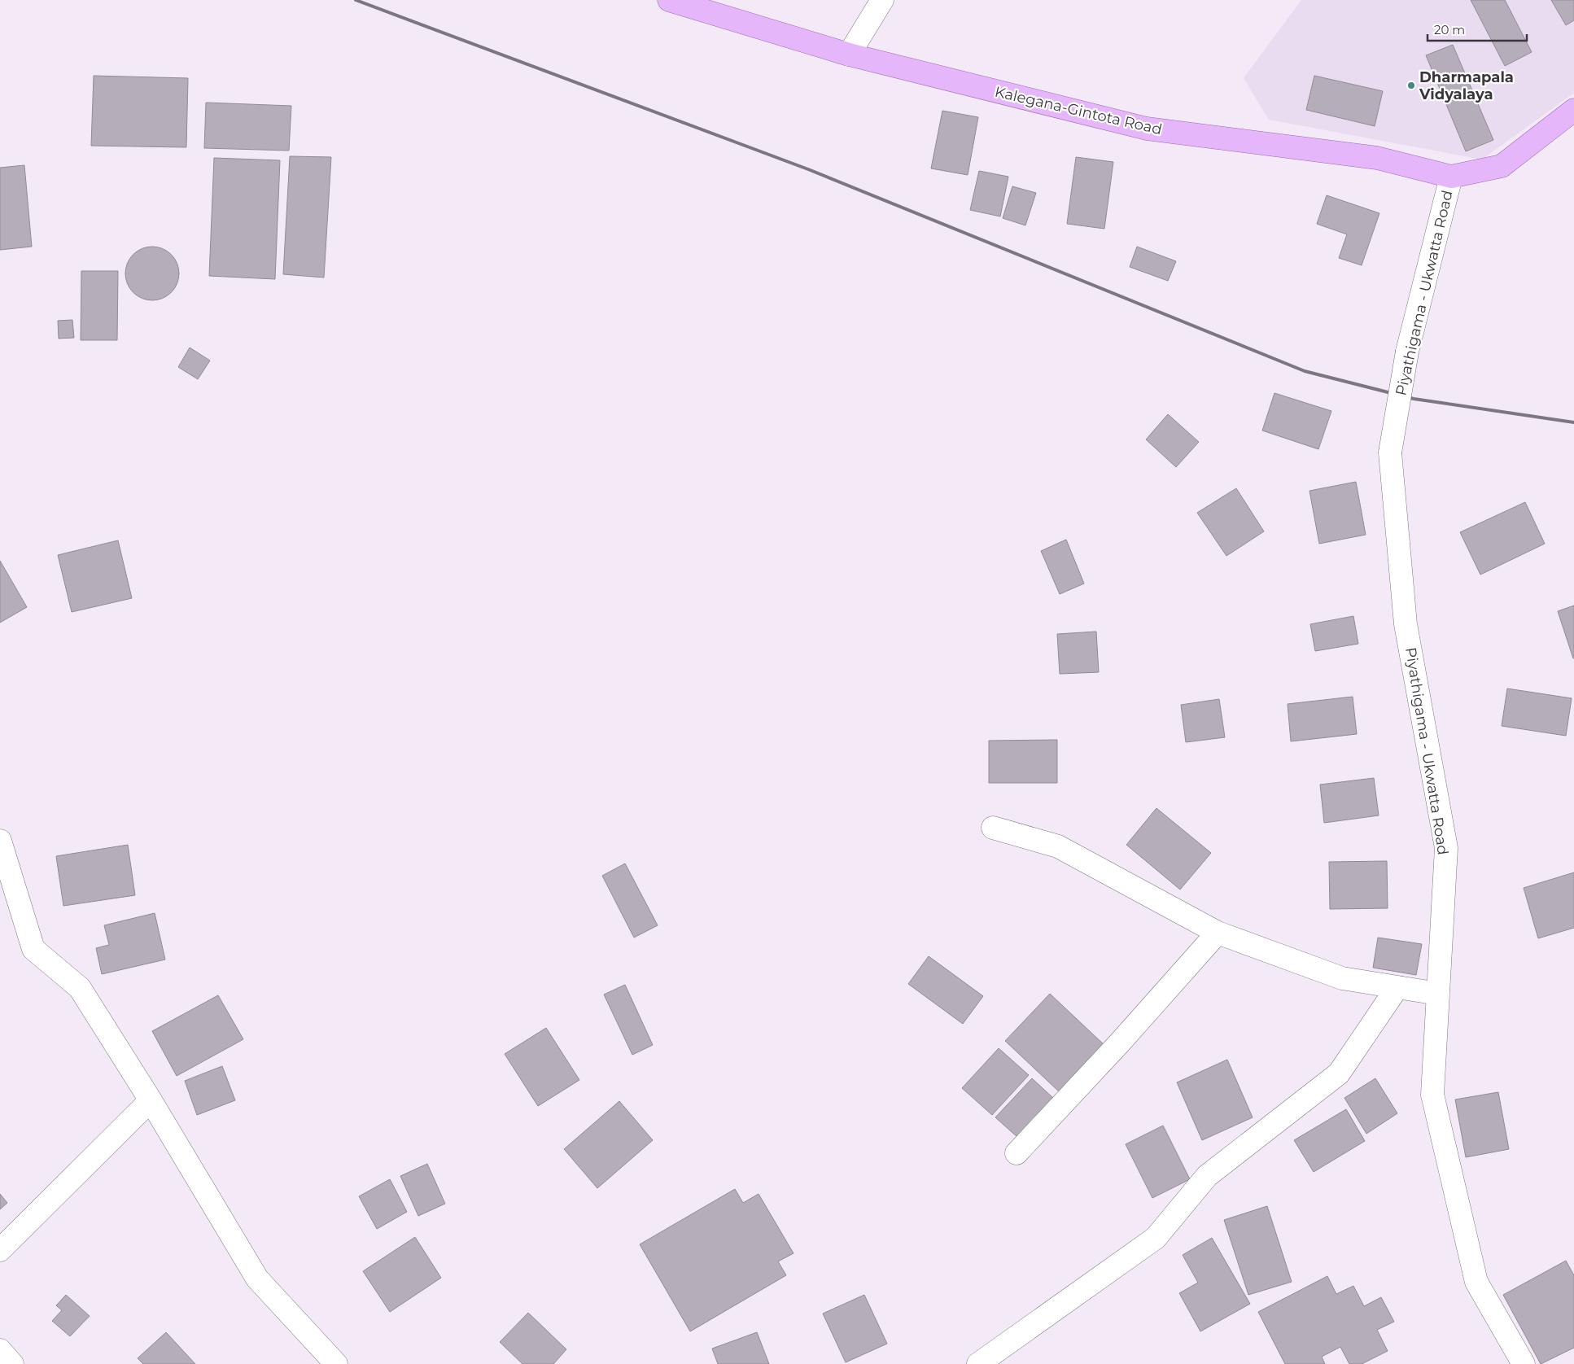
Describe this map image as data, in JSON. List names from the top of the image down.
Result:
{
  "streets": {
    "main road": ["Kalegana-Gintota Road"],
    "street": ["Piyathigama - Ukwatta Road"]
  },
  "crossings": [
    ["Kalegana-Gintota Road", "Piyathigama - Ukwatta Road"]
  ],
  "places": ["Dharmapala Vidyalaya"],
  "scale_bar": "20 m"
}
